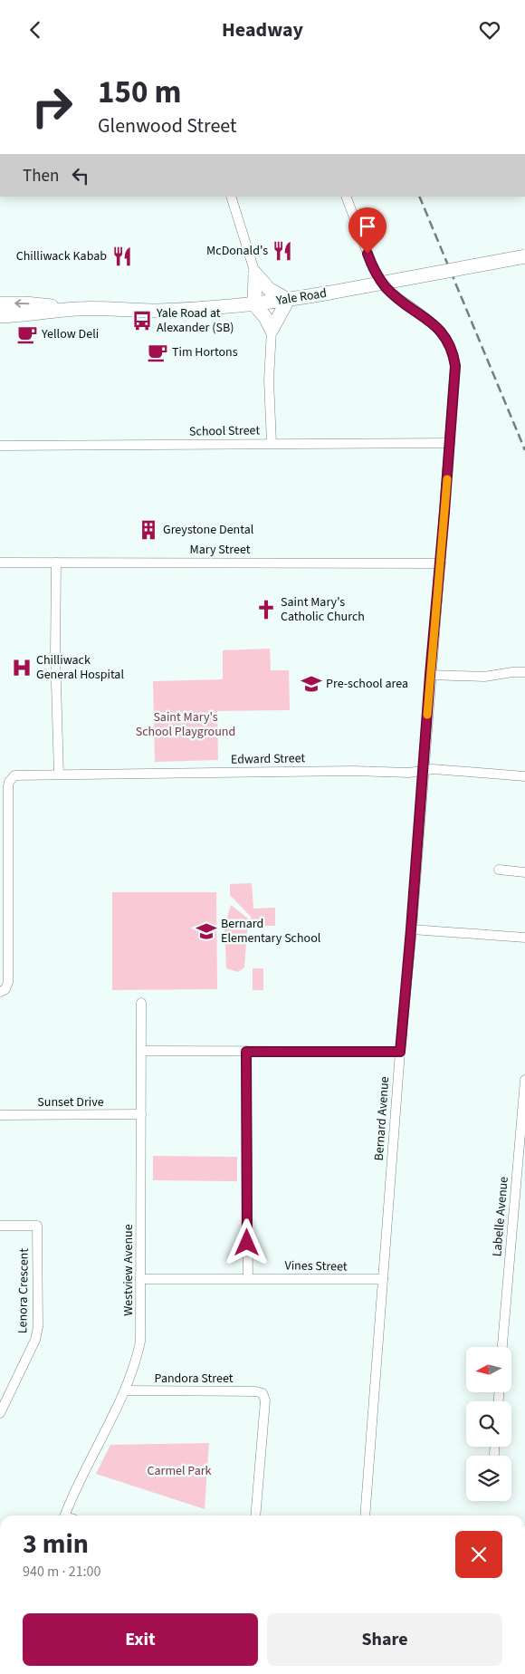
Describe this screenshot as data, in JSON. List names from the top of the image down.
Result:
{
  "streets": {
    "main road": ["Yale Road"],
    "street": [
      "School Street",
      "Mary Street",
      "Edward Street",
      "Sunset Drive",
      "Bernard Avenue",
      "Labelle Avenue",
      "Vines Street",
      "Westview Avenue",
      "Lenora Crescent",
      "Pandora Street"
    ]
  },
  "crossings": [
    ["School Street", "Bernard Avenue"],
    ["Mary Street", "Bernard Avenue"],
    ["Edward Street", "Bernard Avenue"],
    ["Sunset Drive", "Westview Avenue"],
    ["Bernard Avenue", "Vines Street"],
    ["Vines Street", "Westview Avenue"],
    ["Westview Avenue", "Pandora Street"]
  ],
  "parks": ["Saint Mary's School Playground", "Carmel Park"],
  "places": {
    "restaurant": ["McDonald's", "Chilliwack Kabab"],
    "bus stop": ["Yale Road at Alexander (SB)"],
    "cafe": ["Yellow Deli", "Tim Hortons"],
    "building": ["Greystone Dental"],
    "church": ["Saint Mary's Catholic Church"],
    "hospital": ["Chilliwack General Hospital"],
    "school or university": ["Pre-school area", "Bernard Elementary School"]
  },
  "north": "left",
  "page": {
    "header": "Headway",
    "turn": ["150 m", "Glenwood Street"],
    "then": "Then",
    "heading": ["3 min", "940 m · 21:00"],
    "buttons": ["Exit", "Share"]
  }
}
